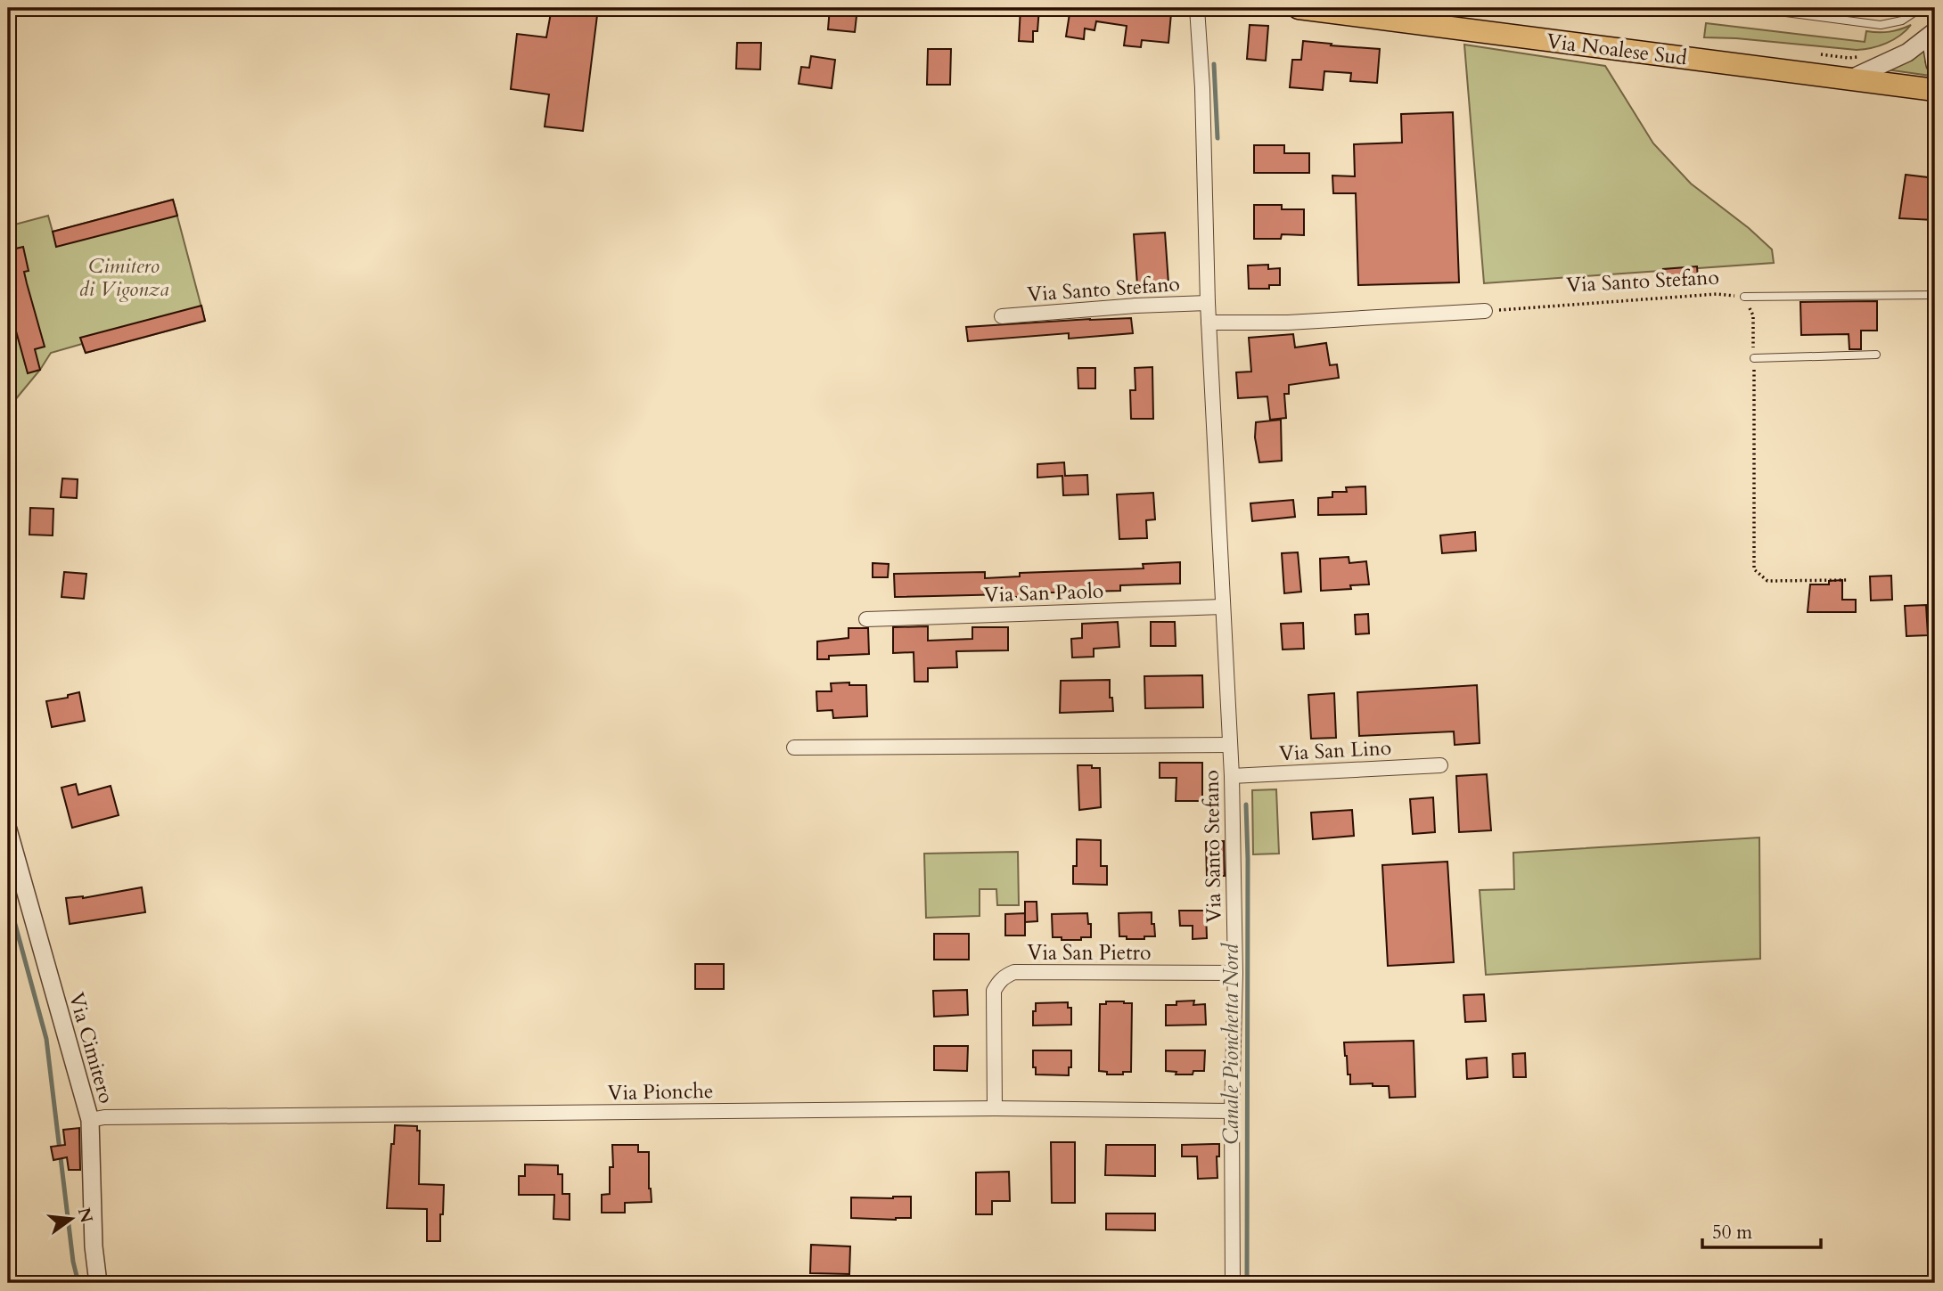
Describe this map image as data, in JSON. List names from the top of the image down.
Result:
{
  "streets": {
    "main road": ["Via Noalese Sud"],
    "street": [
      "Via Santo Stefano",
      "Via San Paolo",
      "Via San Lino",
      "Via San Pietro",
      "Via Cimitero",
      "Via Pionche"
    ]
  },
  "crossings": [
    ["Via Santo Stefano", "Via San Paolo"],
    ["Via Santo Stefano", "Via San Lino"],
    ["Via Santo Stefano", "Via San Pietro"],
    ["Via Santo Stefano", "Via Pionche"],
    ["Via San Pietro", "Via Pionche"],
    ["Via Cimitero", "Via Pionche"]
  ],
  "water": ["Canale Pionchetta Nord"],
  "parks": ["Cimitero di Vigonza"],
  "scale_bar": "50 m",
  "north": "right"
}
